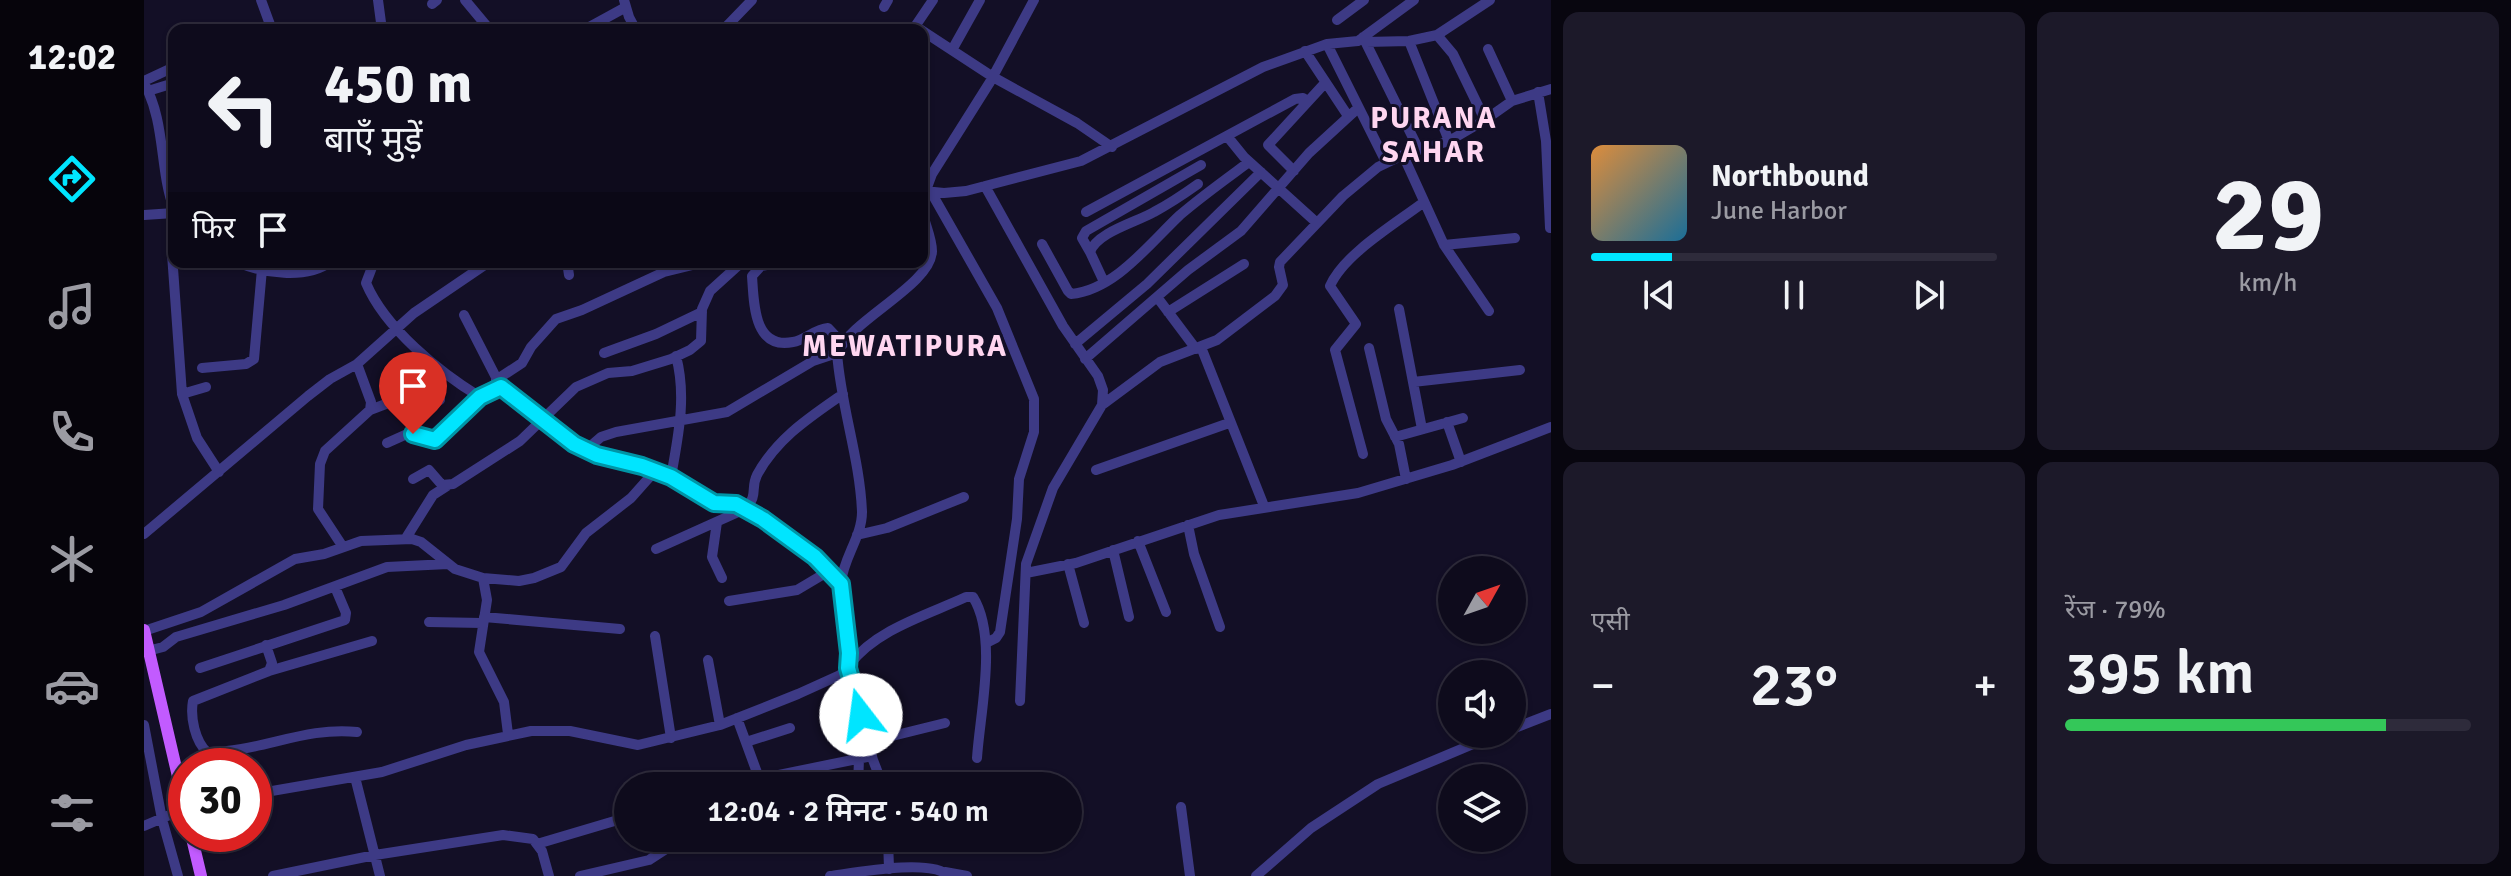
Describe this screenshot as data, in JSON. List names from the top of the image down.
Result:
{
  "districts": ["PURANA SAHAR", "MEWATIPURA"],
  "north": "top right",
  "page": {
    "tabs": "12:02",
    "tile": [
      ["29", "km/h"],
      "एसी",
      ["रेंज · 79%", "395 km"]
    ],
    "turn": ["450 m", "बाएँ मुड़ें"],
    "song": ["Northbound", "June Harbor"],
    "then": "फिर",
    "heat": ["−", "23°", "+"],
    "limit": "30",
    "trip": "12:04 · 2 मिनट · 540 m"
  }
}
